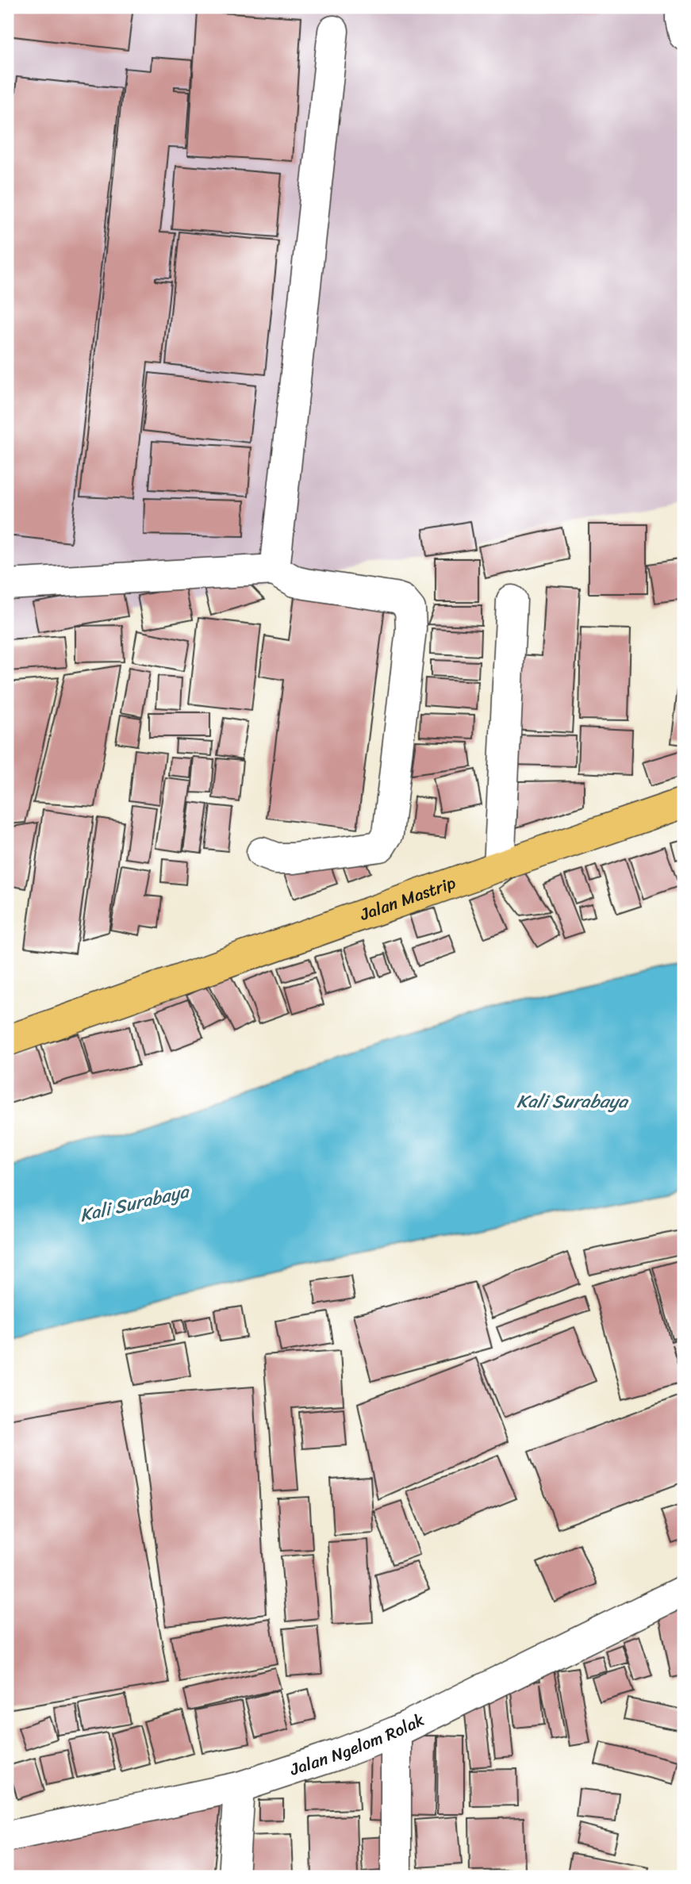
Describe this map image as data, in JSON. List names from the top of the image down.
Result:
{
  "streets": {
    "main road": ["Jalan Mastrip"],
    "street": ["Jalan Ngelom Rolak"]
  },
  "water": ["Kali Surabaya"]
}
